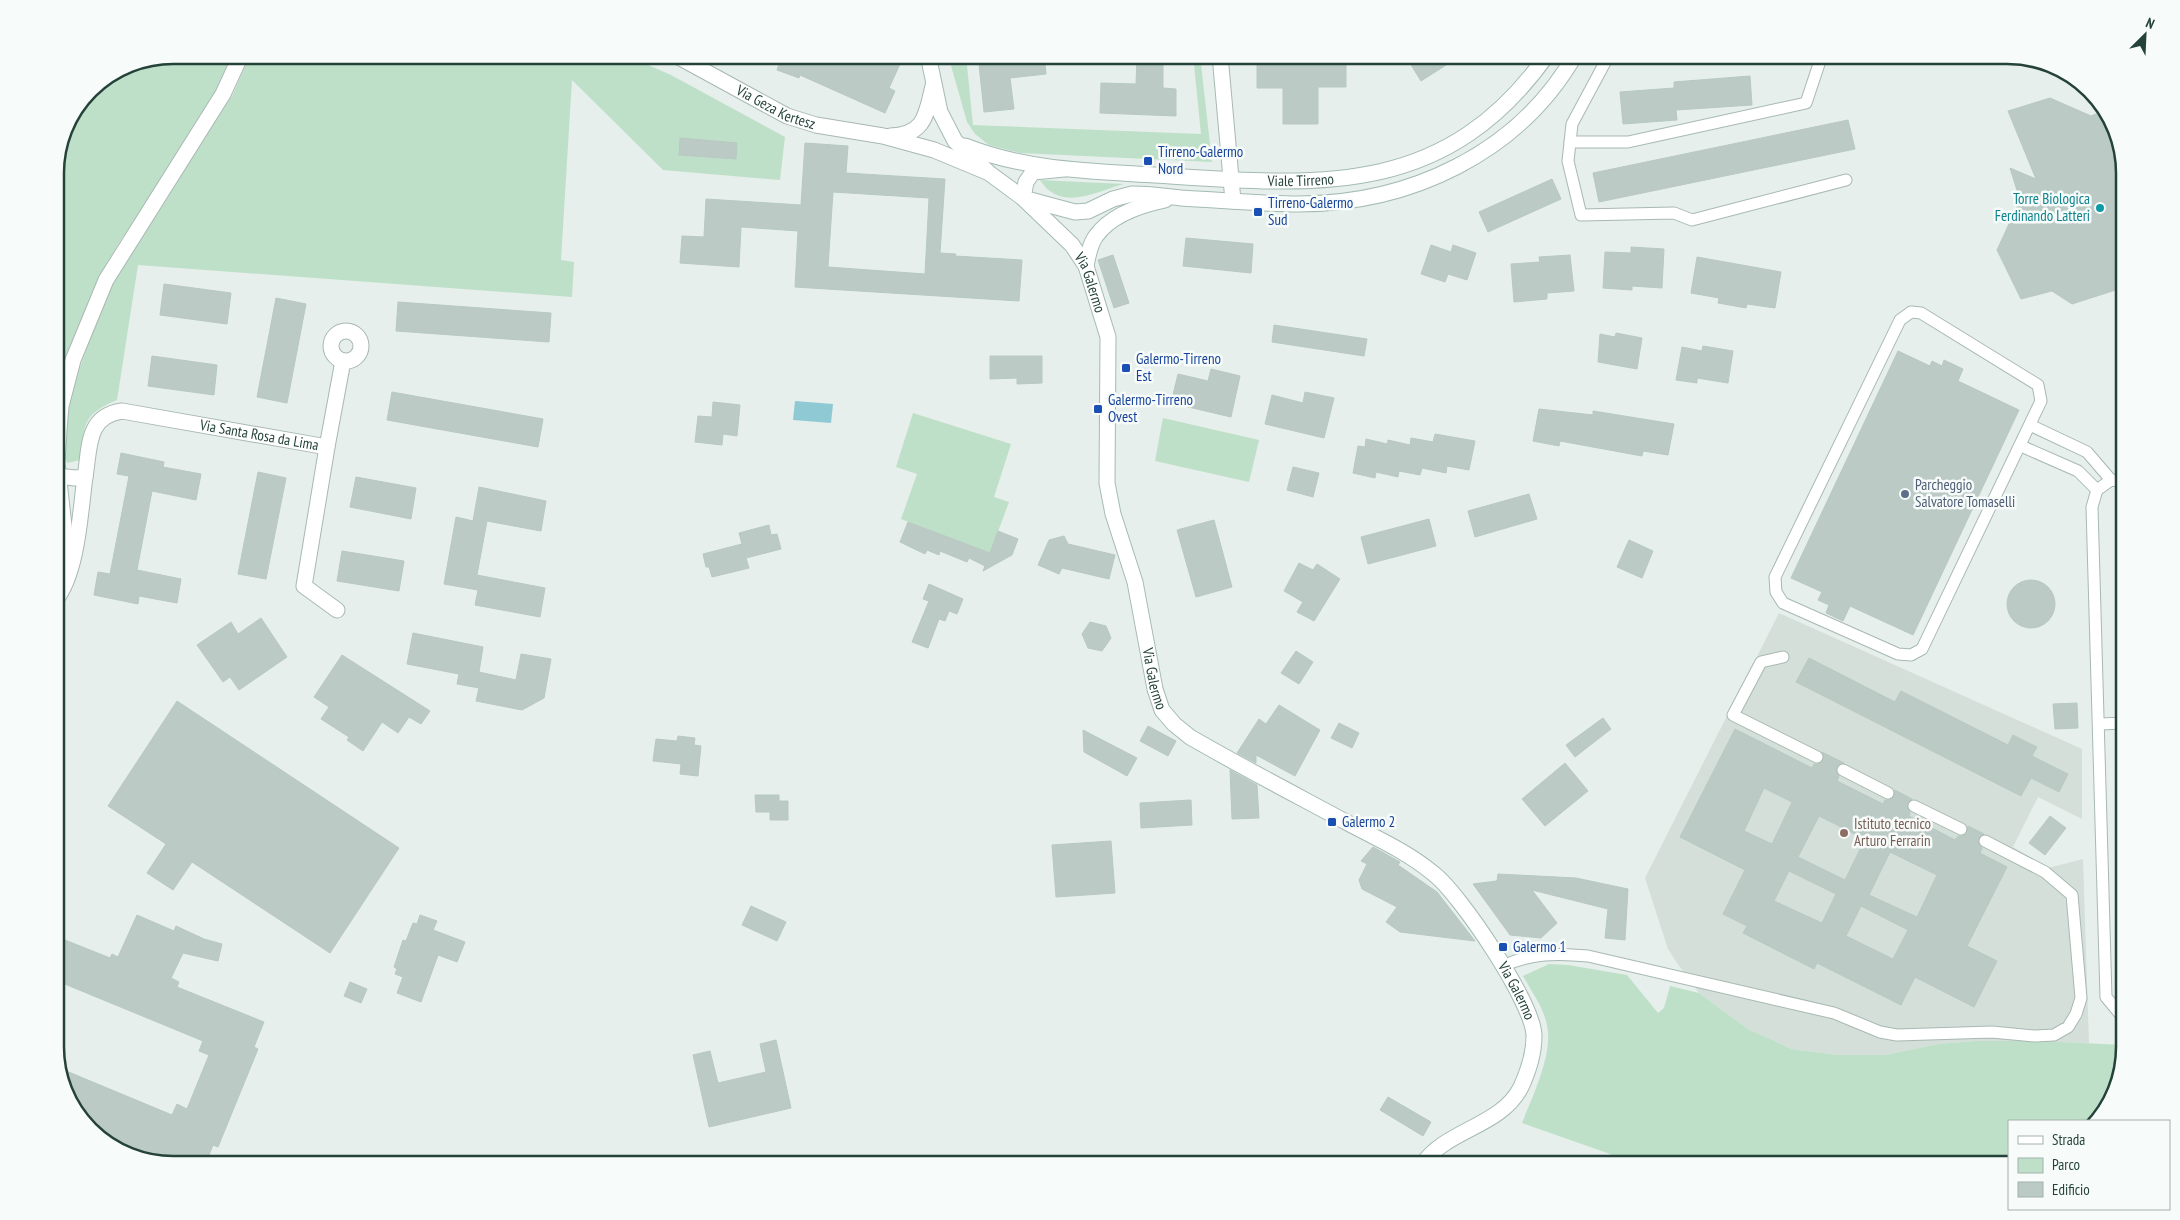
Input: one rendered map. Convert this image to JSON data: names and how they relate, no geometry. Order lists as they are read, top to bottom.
{
  "streets": {
    "street": [
      "Via Geza Kertesz",
      "Viale Tirreno",
      "Via Galermo",
      "Via Santa Rosa da Lima"
    ]
  },
  "crossings": [
    ["Viale Tirreno", "Via Galermo"]
  ],
  "places": {
    "transit": [
      "Tirreno-Galermo Nord",
      "Tirreno-Galermo Sud",
      "Galermo-Tirreno Est",
      "Galermo-Tirreno Ovest",
      "Galermo 2",
      "Galermo 1"
    ],
    "other": ["Torre Biologica Ferdinando Latteri", "Parcheggio Salvatore Tomaselli", "Istituto tecnico Arturo Ferrarin"]
  },
  "legend": ["Strada", "Parco", "Edificio"],
  "north": "top right"
}
